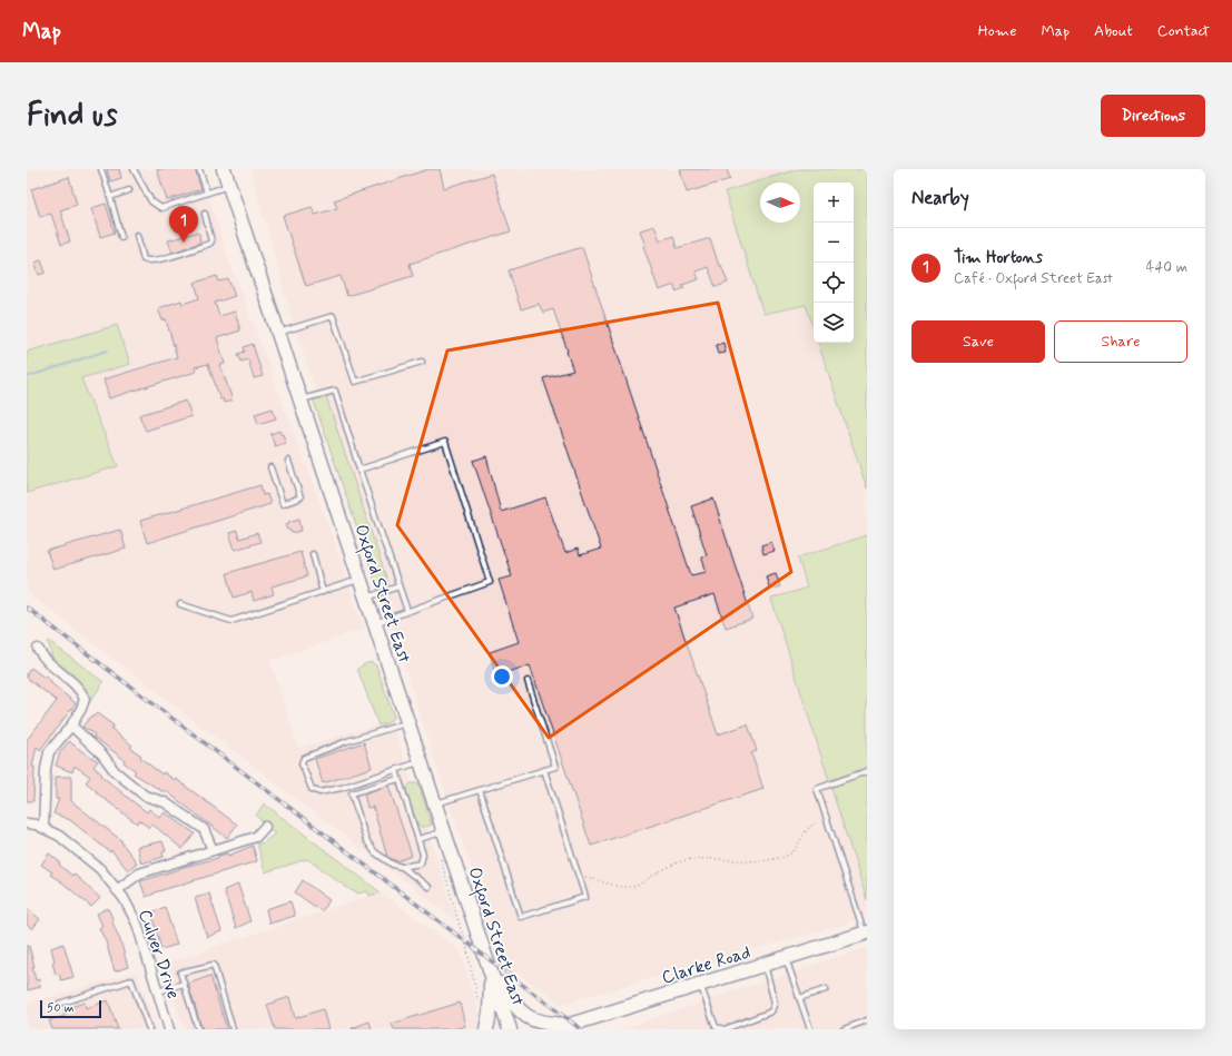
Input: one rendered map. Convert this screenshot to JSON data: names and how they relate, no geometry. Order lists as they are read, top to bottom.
{
  "streets": {
    "main road": ["Oxford Street East", "Clarke Road"],
    "street": ["Culver Drive"]
  },
  "crossings": [
    ["Oxford Street East", "Clarke Road"]
  ],
  "scale_bar": "50 m",
  "north": "right",
  "page": {
    "header": "Map",
    "nav": [
      "Home",
      "Map",
      "About",
      "Contact"
    ],
    "buttons": [
      "Directions",
      ["Save", "Share"]
    ],
    "title": "Find us",
    "heading": "Nearby",
    "map_buttons": ["+", "−"],
    "pins": "1",
    "list": [
      {
        "mark": "1",
        "name": "Tim Hortons",
        "note": "Café · Oxford Street East",
        "value": "440 m"
      }
    ],
    "scale": "50 m"
  }
}
